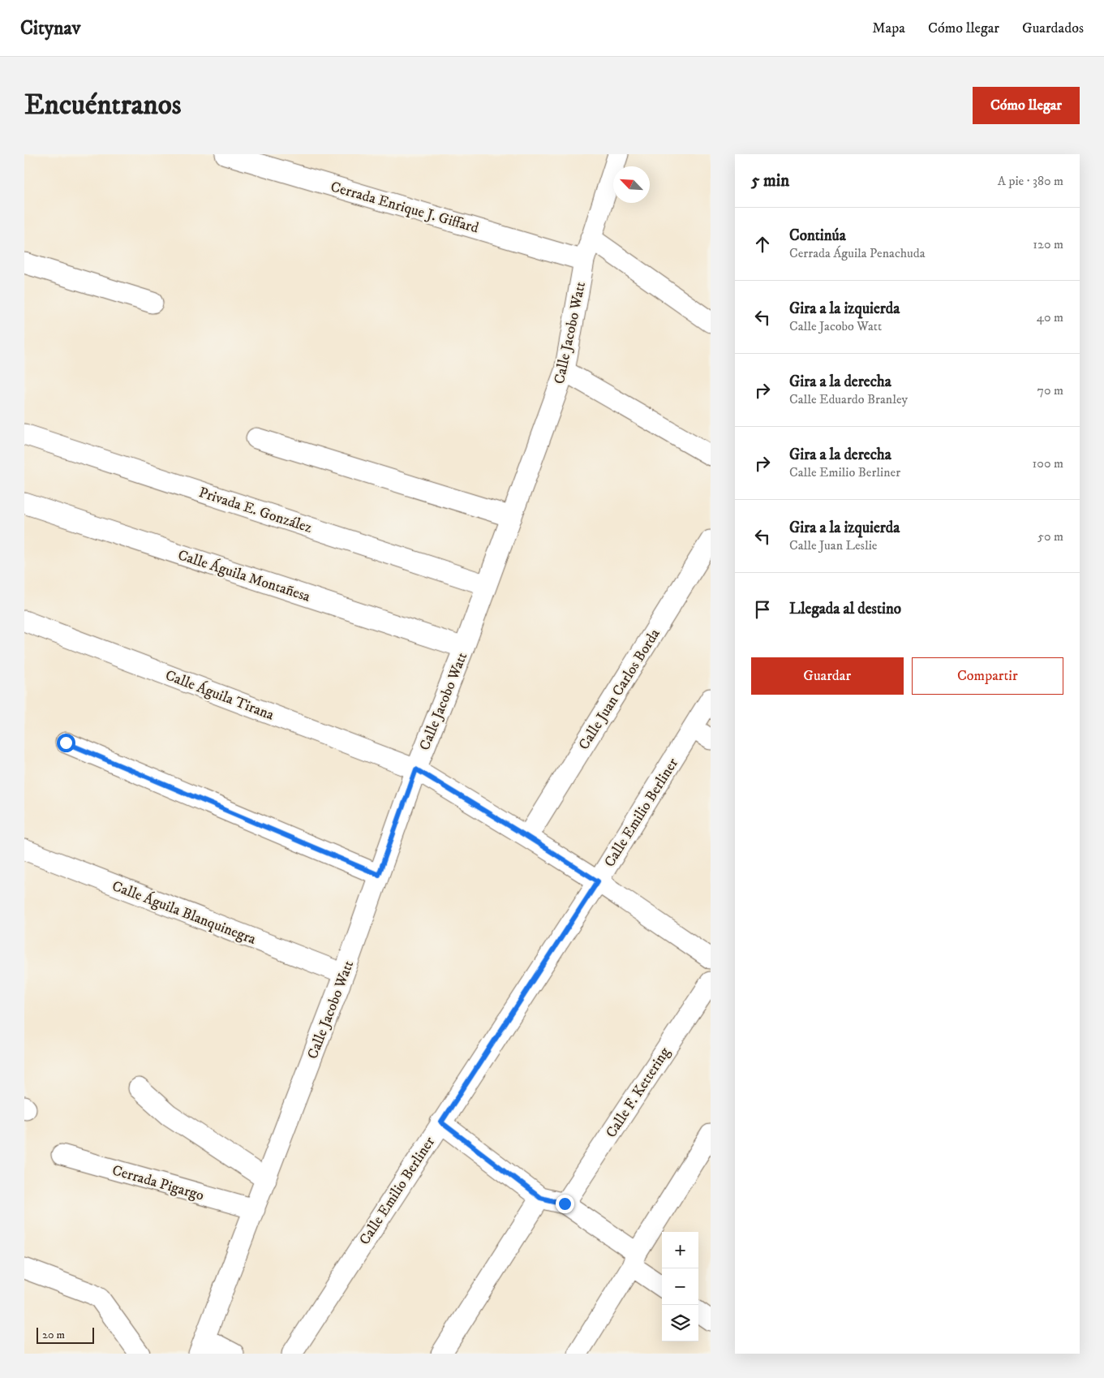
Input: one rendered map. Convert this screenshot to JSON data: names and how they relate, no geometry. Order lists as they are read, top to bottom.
{
  "streets": {
    "street": [
      "Cerrada Enrique J. Giffard",
      "Calle Jacobo Watt",
      "Privada E. González",
      "Calle Águila Montañesa",
      "Calle Juan Carlos Borda",
      "Calle Águila Tirana",
      "Calle Emilio Berliner",
      "Calle Águila Blanquinegra",
      "Calle F. Kettering",
      "Cerrada Pigargo"
    ]
  },
  "crossings": [
    ["Cerrada Enrique J. Giffard", "Calle Jacobo Watt"],
    ["Calle Jacobo Watt", "Privada E. González"],
    ["Calle Jacobo Watt", "Calle Águila Montañesa"],
    ["Calle Jacobo Watt", "Calle Águila Tirana"],
    ["Calle Jacobo Watt", "Calle Águila Blanquinegra"],
    ["Calle Jacobo Watt", "Cerrada Pigargo"],
    ["Calle Juan Carlos Borda", "Calle Águila Tirana"],
    ["Calle Águila Tirana", "Calle Emilio Berliner"]
  ],
  "scale_bar": "20 m",
  "north": "top left",
  "page": {
    "header": "Citynav",
    "nav": ["Mapa", "Cómo llegar", "Guardados"],
    "buttons": [
      "Cómo llegar",
      ["Guardar", "Compartir"]
    ],
    "title": "Encuéntranos",
    "heading": ["5 min", "A pie · 380 m"],
    "list": [
      ["Continúa", "Cerrada Águila Penachuda", "120 m"],
      ["Gira a la izquierda", "Calle Jacobo Watt", "40 m"],
      ["Gira a la derecha", "Calle Eduardo Branley", "70 m"],
      ["Gira a la derecha", "Calle Emilio Berliner", "100 m"],
      ["Gira a la izquierda", "Calle Juan Leslie", "50 m"],
      "Llegada al destino"
    ],
    "map_buttons": ["+", "−"],
    "scale": "20 m"
  }
}
